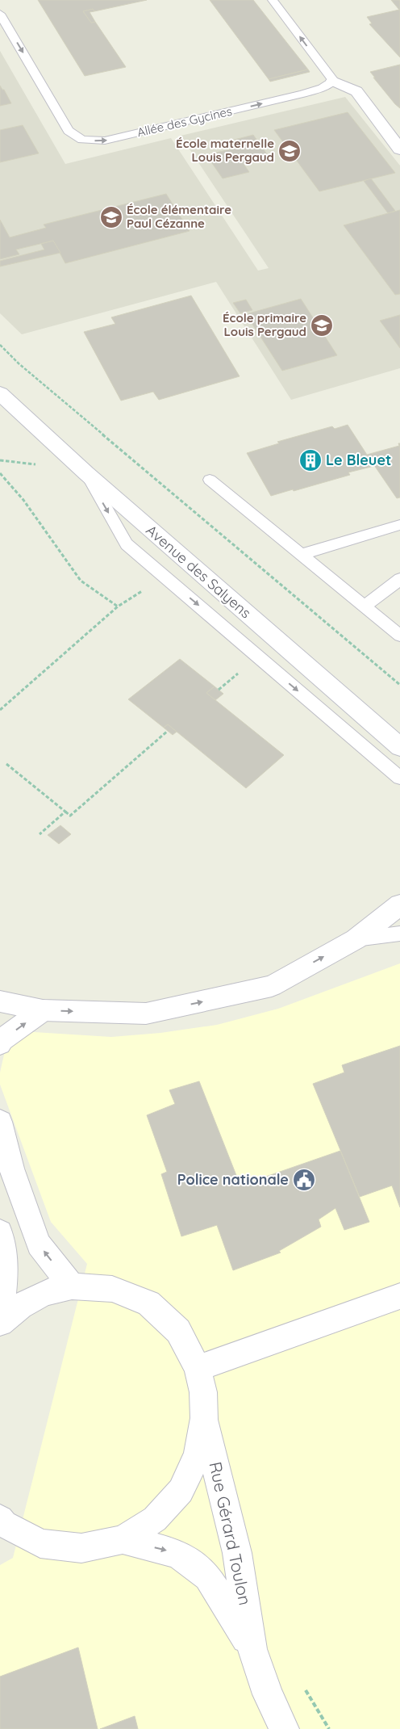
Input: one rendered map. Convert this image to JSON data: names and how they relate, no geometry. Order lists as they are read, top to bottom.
{
  "streets": {
    "street": ["Avenue des Salyens", "Rue Gérard Toulon"],
    "lane": ["Allée des Gycines"]
  },
  "one_way": ["Allée des Gycines"],
  "places": {
    "school or university": ["École maternelle Louis Pergaud", "École élémentaire Paul Cézanne", "École primaire Louis Pergaud"],
    "building": ["Le Bleuet"],
    "public building": ["Police nationale"]
  }
}
